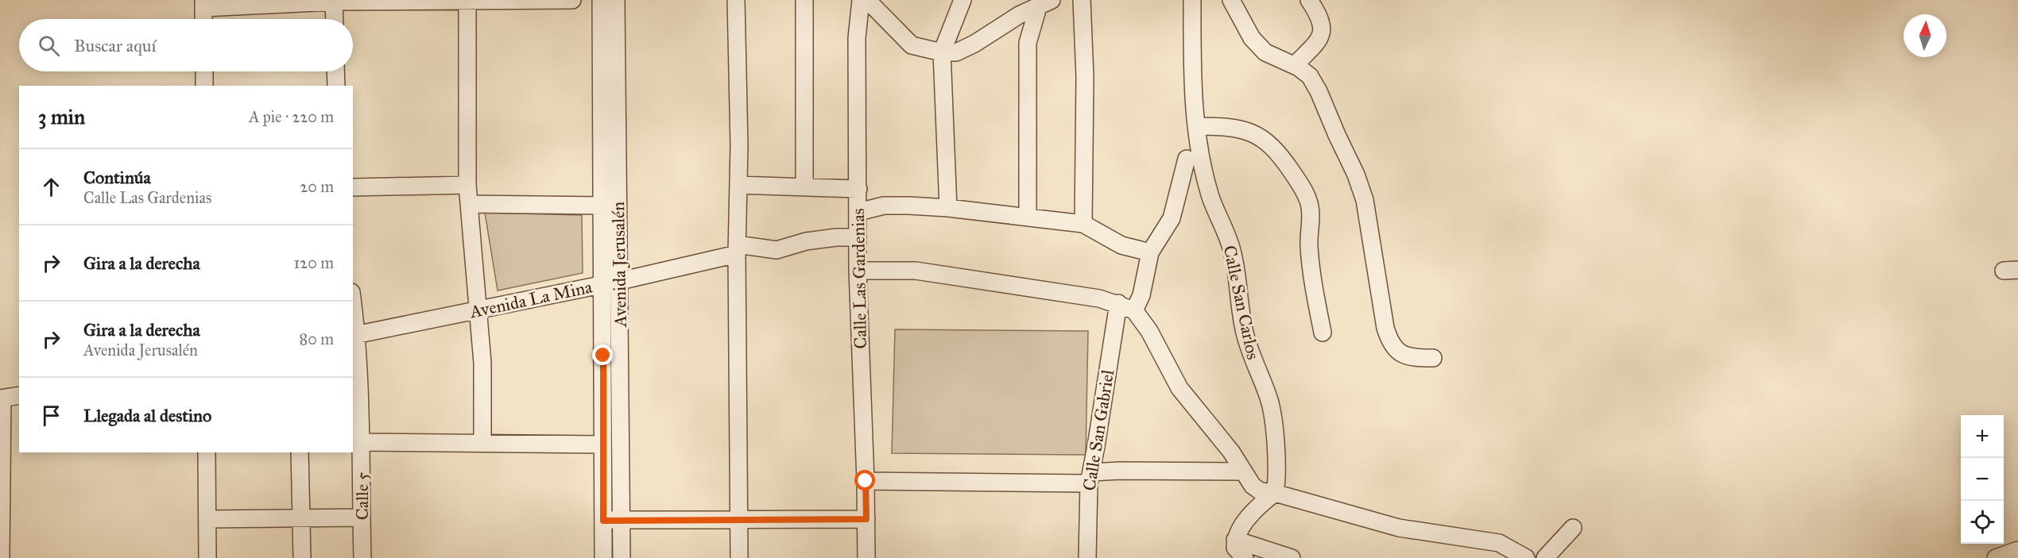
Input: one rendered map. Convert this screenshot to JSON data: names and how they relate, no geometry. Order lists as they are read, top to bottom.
{
  "streets": {
    "street": [
      "Avenida Jerusalén",
      "Calle Las Gardenias",
      "Avenida La Mina",
      "Calle San Carlos",
      "Calle San Gabriel",
      "Calle 5"
    ]
  },
  "crossings": [
    ["Avenida Jerusalén", "Avenida La Mina"],
    ["Avenida La Mina", "Calle 5"]
  ],
  "north": "top",
  "page": {
    "search": "Buscar aquí",
    "heading": ["3 min", "A pie · 220 m"],
    "list": [
      ["Continúa", "Calle Las Gardenias", "20 m"],
      ["Gira a la derecha", "120 m"],
      ["Gira a la derecha", "Avenida Jerusalén", "80 m"],
      "Llegada al destino"
    ],
    "map_buttons": ["+", "−"]
  }
}
